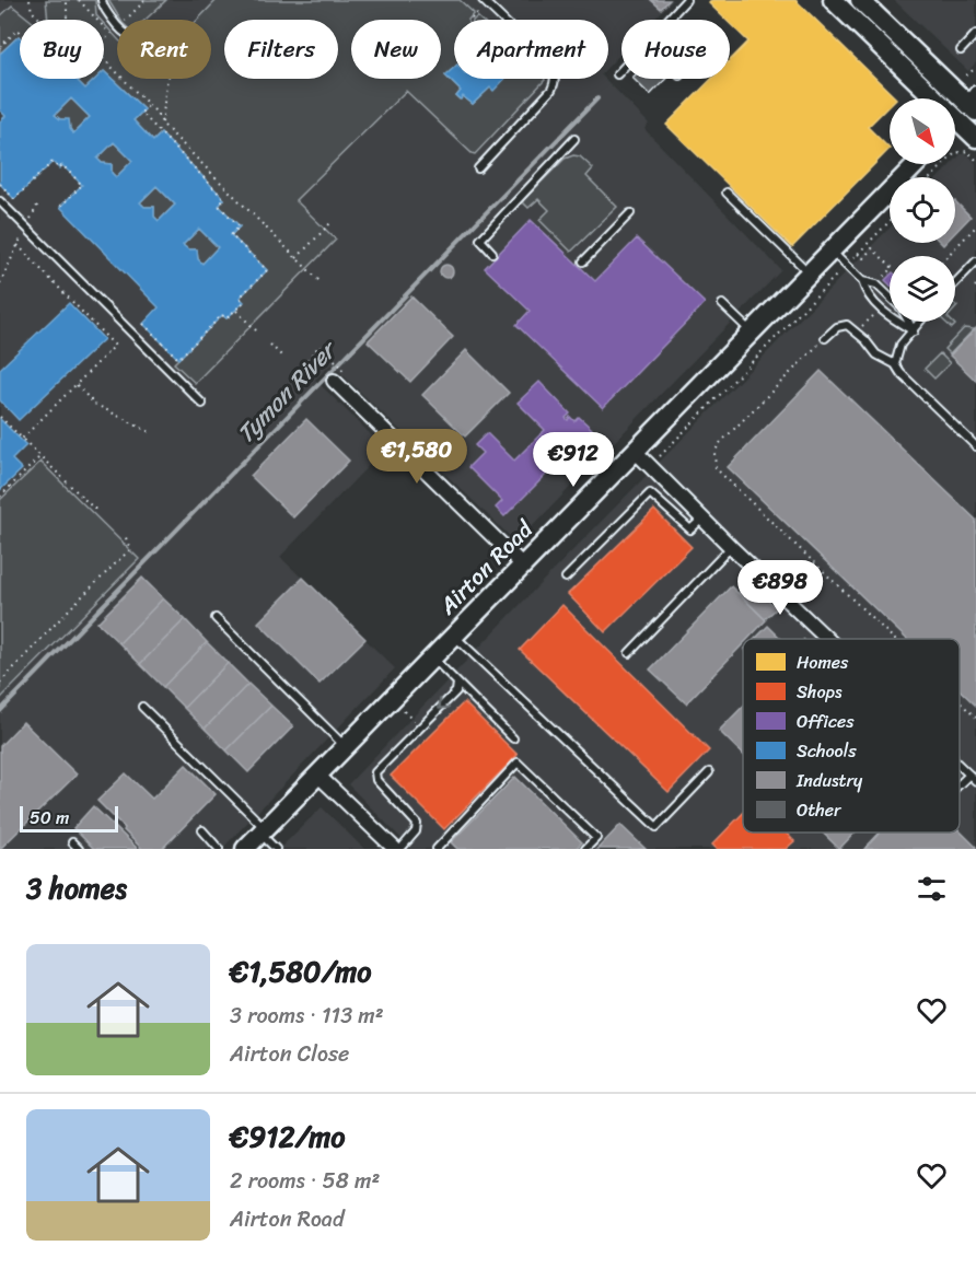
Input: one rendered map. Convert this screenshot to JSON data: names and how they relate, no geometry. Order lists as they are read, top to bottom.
{
  "streets": {
    "street": ["Airton Road"]
  },
  "water": ["Tymon River"],
  "legend": [
    "Homes",
    "Shops",
    "Offices",
    "Schools",
    "Industry",
    "Other"
  ],
  "scale_bar": "50 m",
  "north": "bottom right",
  "page": {
    "chip": [
      "Buy",
      "Rent",
      "Filters",
      "New",
      "Apartment",
      "House"
    ],
    "price": ["€1,580", "€912", "€898"],
    "scale": "50 m",
    "heading": "3 homes",
    "list": [
      {
        "name": "€1,580/mo",
        "note": "3 rooms · 113 m² · Airton Close"
      },
      {
        "name": "€912/mo",
        "note": "2 rooms · 58 m² · Airton Road"
      }
    ]
  }
}
